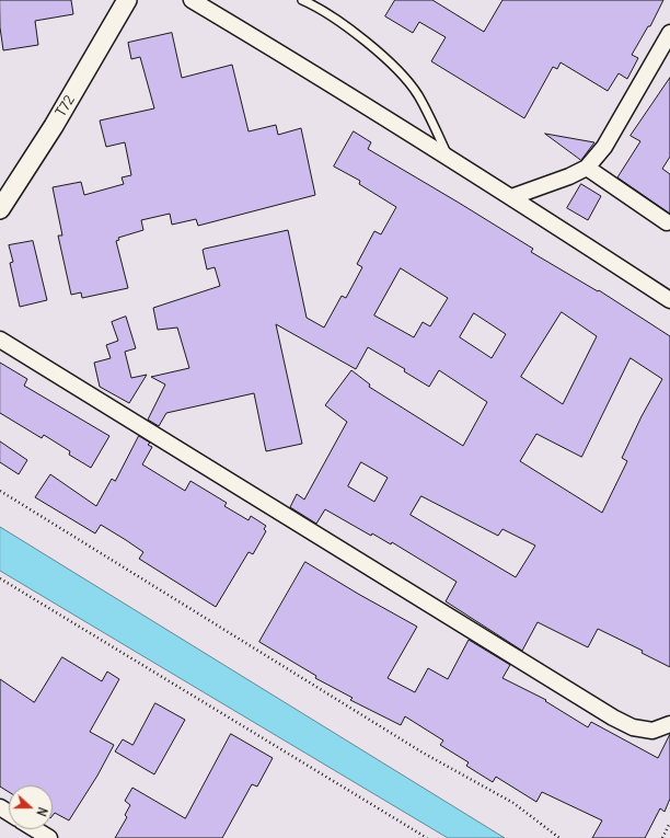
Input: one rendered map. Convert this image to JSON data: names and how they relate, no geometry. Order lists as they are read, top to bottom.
{
  "streets": {
    "street": ["T72"]
  },
  "north": "right"
}
